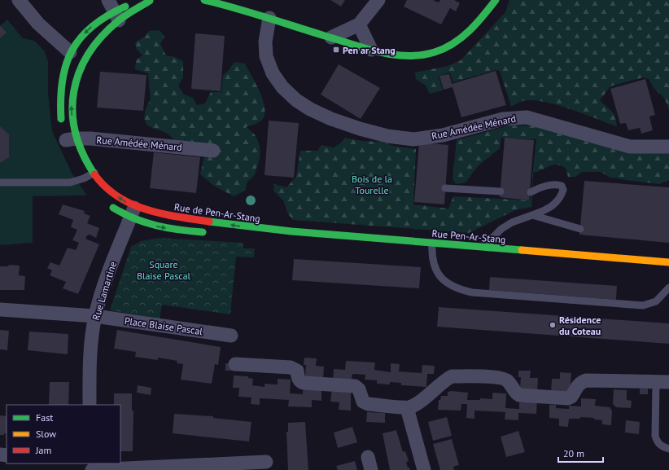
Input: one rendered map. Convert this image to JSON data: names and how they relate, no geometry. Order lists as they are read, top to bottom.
{
  "streets": {
    "street": [
      "Rue Amédée Ménard",
      "Rue de Pen-Ar-Stang",
      "Rue Pen-Ar-Stang",
      "Rue Lamartine",
      "Place Blaise Pascal"
    ]
  },
  "crossings": [
    ["Rue Amédée Ménard", "Rue de Pen-Ar-Stang"],
    ["Rue de Pen-Ar-Stang", "Rue Pen-Ar-Stang"],
    ["Rue de Pen-Ar-Stang", "Rue Lamartine"],
    ["Rue Lamartine", "Place Blaise Pascal"]
  ],
  "parks": ["Bois de la Tourelle", "Square Blaise Pascal"],
  "places": {
    "transit": ["Pen ar Stang"],
    "other": ["Résidence du Coteau"]
  },
  "legend": ["Fast", "Slow", "Jam"],
  "scale_bar": "20 m"
}
